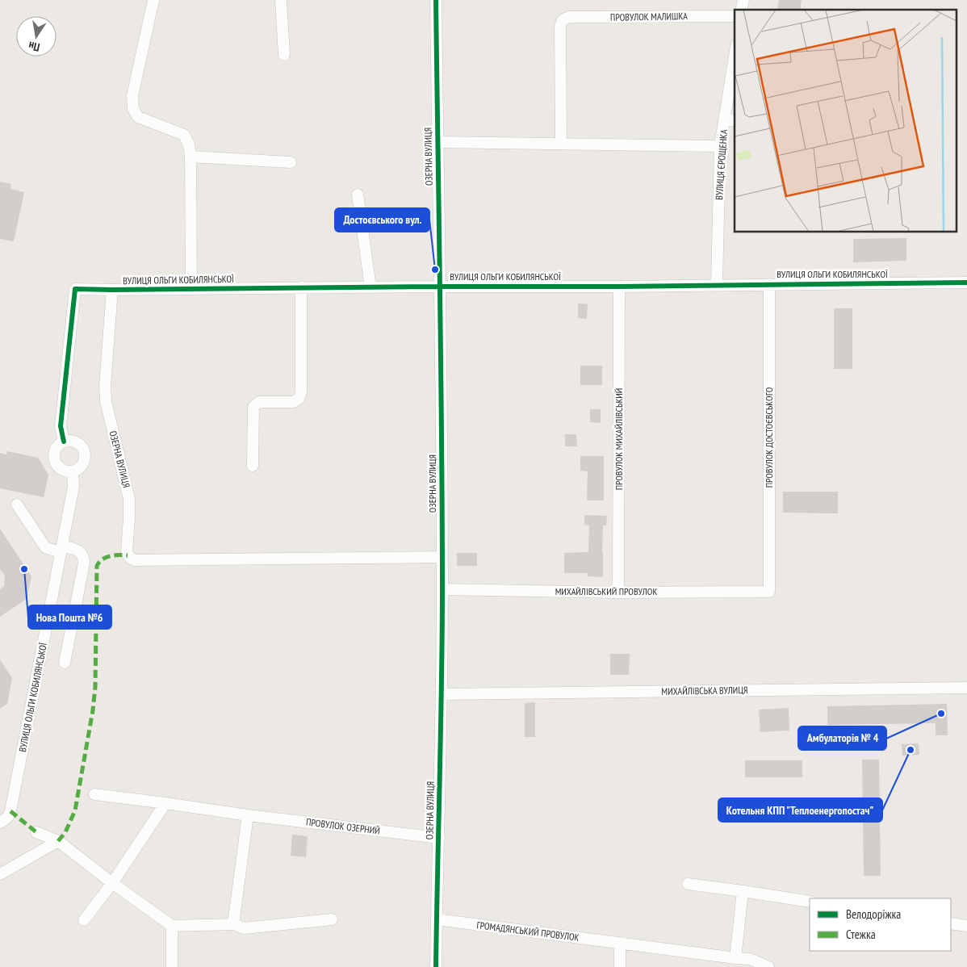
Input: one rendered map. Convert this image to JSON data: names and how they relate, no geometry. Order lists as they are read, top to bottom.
{
  "streets": {
    "street": [
      "ПРОВУЛОК МАЛИШКА",
      "ОЗЕРНА ВУЛИЦЯ",
      "ВУЛИЦЯ ЄРОЩЕНКА",
      "ВУЛИЦЯ ОЛЬГИ КОБИЛЯНСЬКОЇ",
      "ПРОВУЛОК ДОСТОЄВСЬКОГО",
      "ПРОВУЛОК МИХАЙЛІВСЬКИЙ",
      "МИХАЙЛІВСЬКИЙ ПРОВУЛОК",
      "МИХАЙЛІВСЬКА ВУЛИЦЯ",
      "ПРОВУЛОК ОЗЕРНИЙ",
      "ГРОМАДЯНСЬКИЙ ПРОВУЛОК"
    ]
  },
  "crossings": [
    ["ОЗЕРНА ВУЛИЦЯ", "ВУЛИЦЯ ОЛЬГИ КОБИЛЯНСЬКОЇ"],
    ["ОЗЕРНА ВУЛИЦЯ", "МИХАЙЛІВСЬКИЙ ПРОВУЛОК"],
    ["ОЗЕРНА ВУЛИЦЯ", "МИХАЙЛІВСЬКА ВУЛИЦЯ"],
    ["ОЗЕРНА ВУЛИЦЯ", "ПРОВУЛОК ОЗЕРНИЙ"],
    ["ОЗЕРНА ВУЛИЦЯ", "ГРОМАДЯНСЬКИЙ ПРОВУЛОК"],
    ["ВУЛИЦЯ ЄРОЩЕНКА", "ВУЛИЦЯ ОЛЬГИ КОБИЛЯНСЬКОЇ"],
    ["ВУЛИЦЯ ОЛЬГИ КОБИЛЯНСЬКОЇ", "ПРОВУЛОК ДОСТОЄВСЬКОГО"],
    ["ВУЛИЦЯ ОЛЬГИ КОБИЛЯНСЬКОЇ", "ПРОВУЛОК МИХАЙЛІВСЬКИЙ"],
    ["ПРОВУЛОК ДОСТОЄВСЬКОГО", "МИХАЙЛІВСЬКИЙ ПРОВУЛОК"],
    ["ПРОВУЛОК МИХАЙЛІВСЬКИЙ", "МИХАЙЛІВСЬКИЙ ПРОВУЛОК"]
  ],
  "places": [
    "Достоєвського вул.",
    "Нова Пошта №6",
    "Амбулаторія № 4",
    "Котельня КПП \"Теплоенергопостач\""
  ],
  "legend": ["Велодоріжка", "Стежка"],
  "north": "bottom"
}
